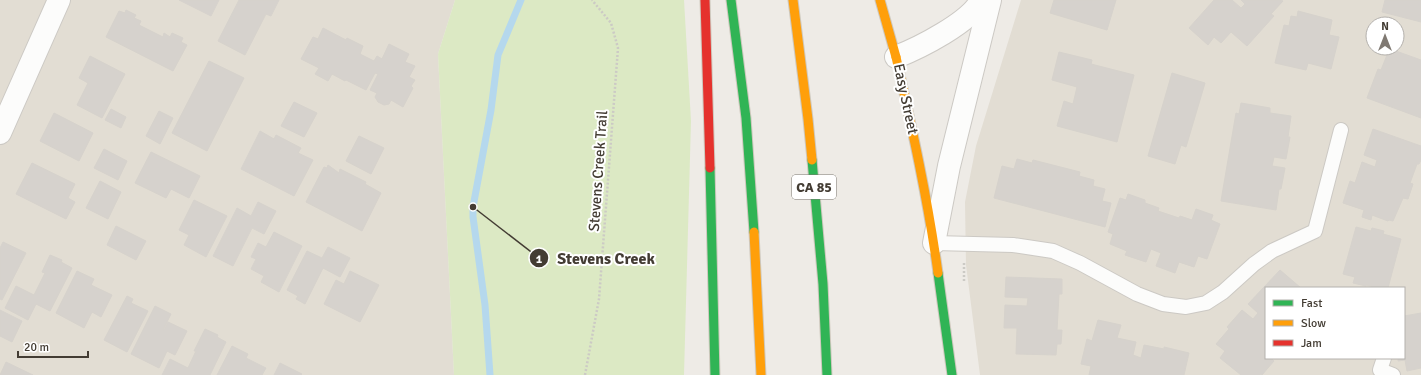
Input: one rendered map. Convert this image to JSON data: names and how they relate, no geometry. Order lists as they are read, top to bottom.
{
  "streets": {
    "main road": ["Easy Street", "CA 85"],
    "path": ["Stevens Creek Trail"]
  },
  "places": ["Stevens Creek"],
  "legend": ["Fast", "Slow", "Jam"],
  "scale_bar": "20 m",
  "north": "top"
}
